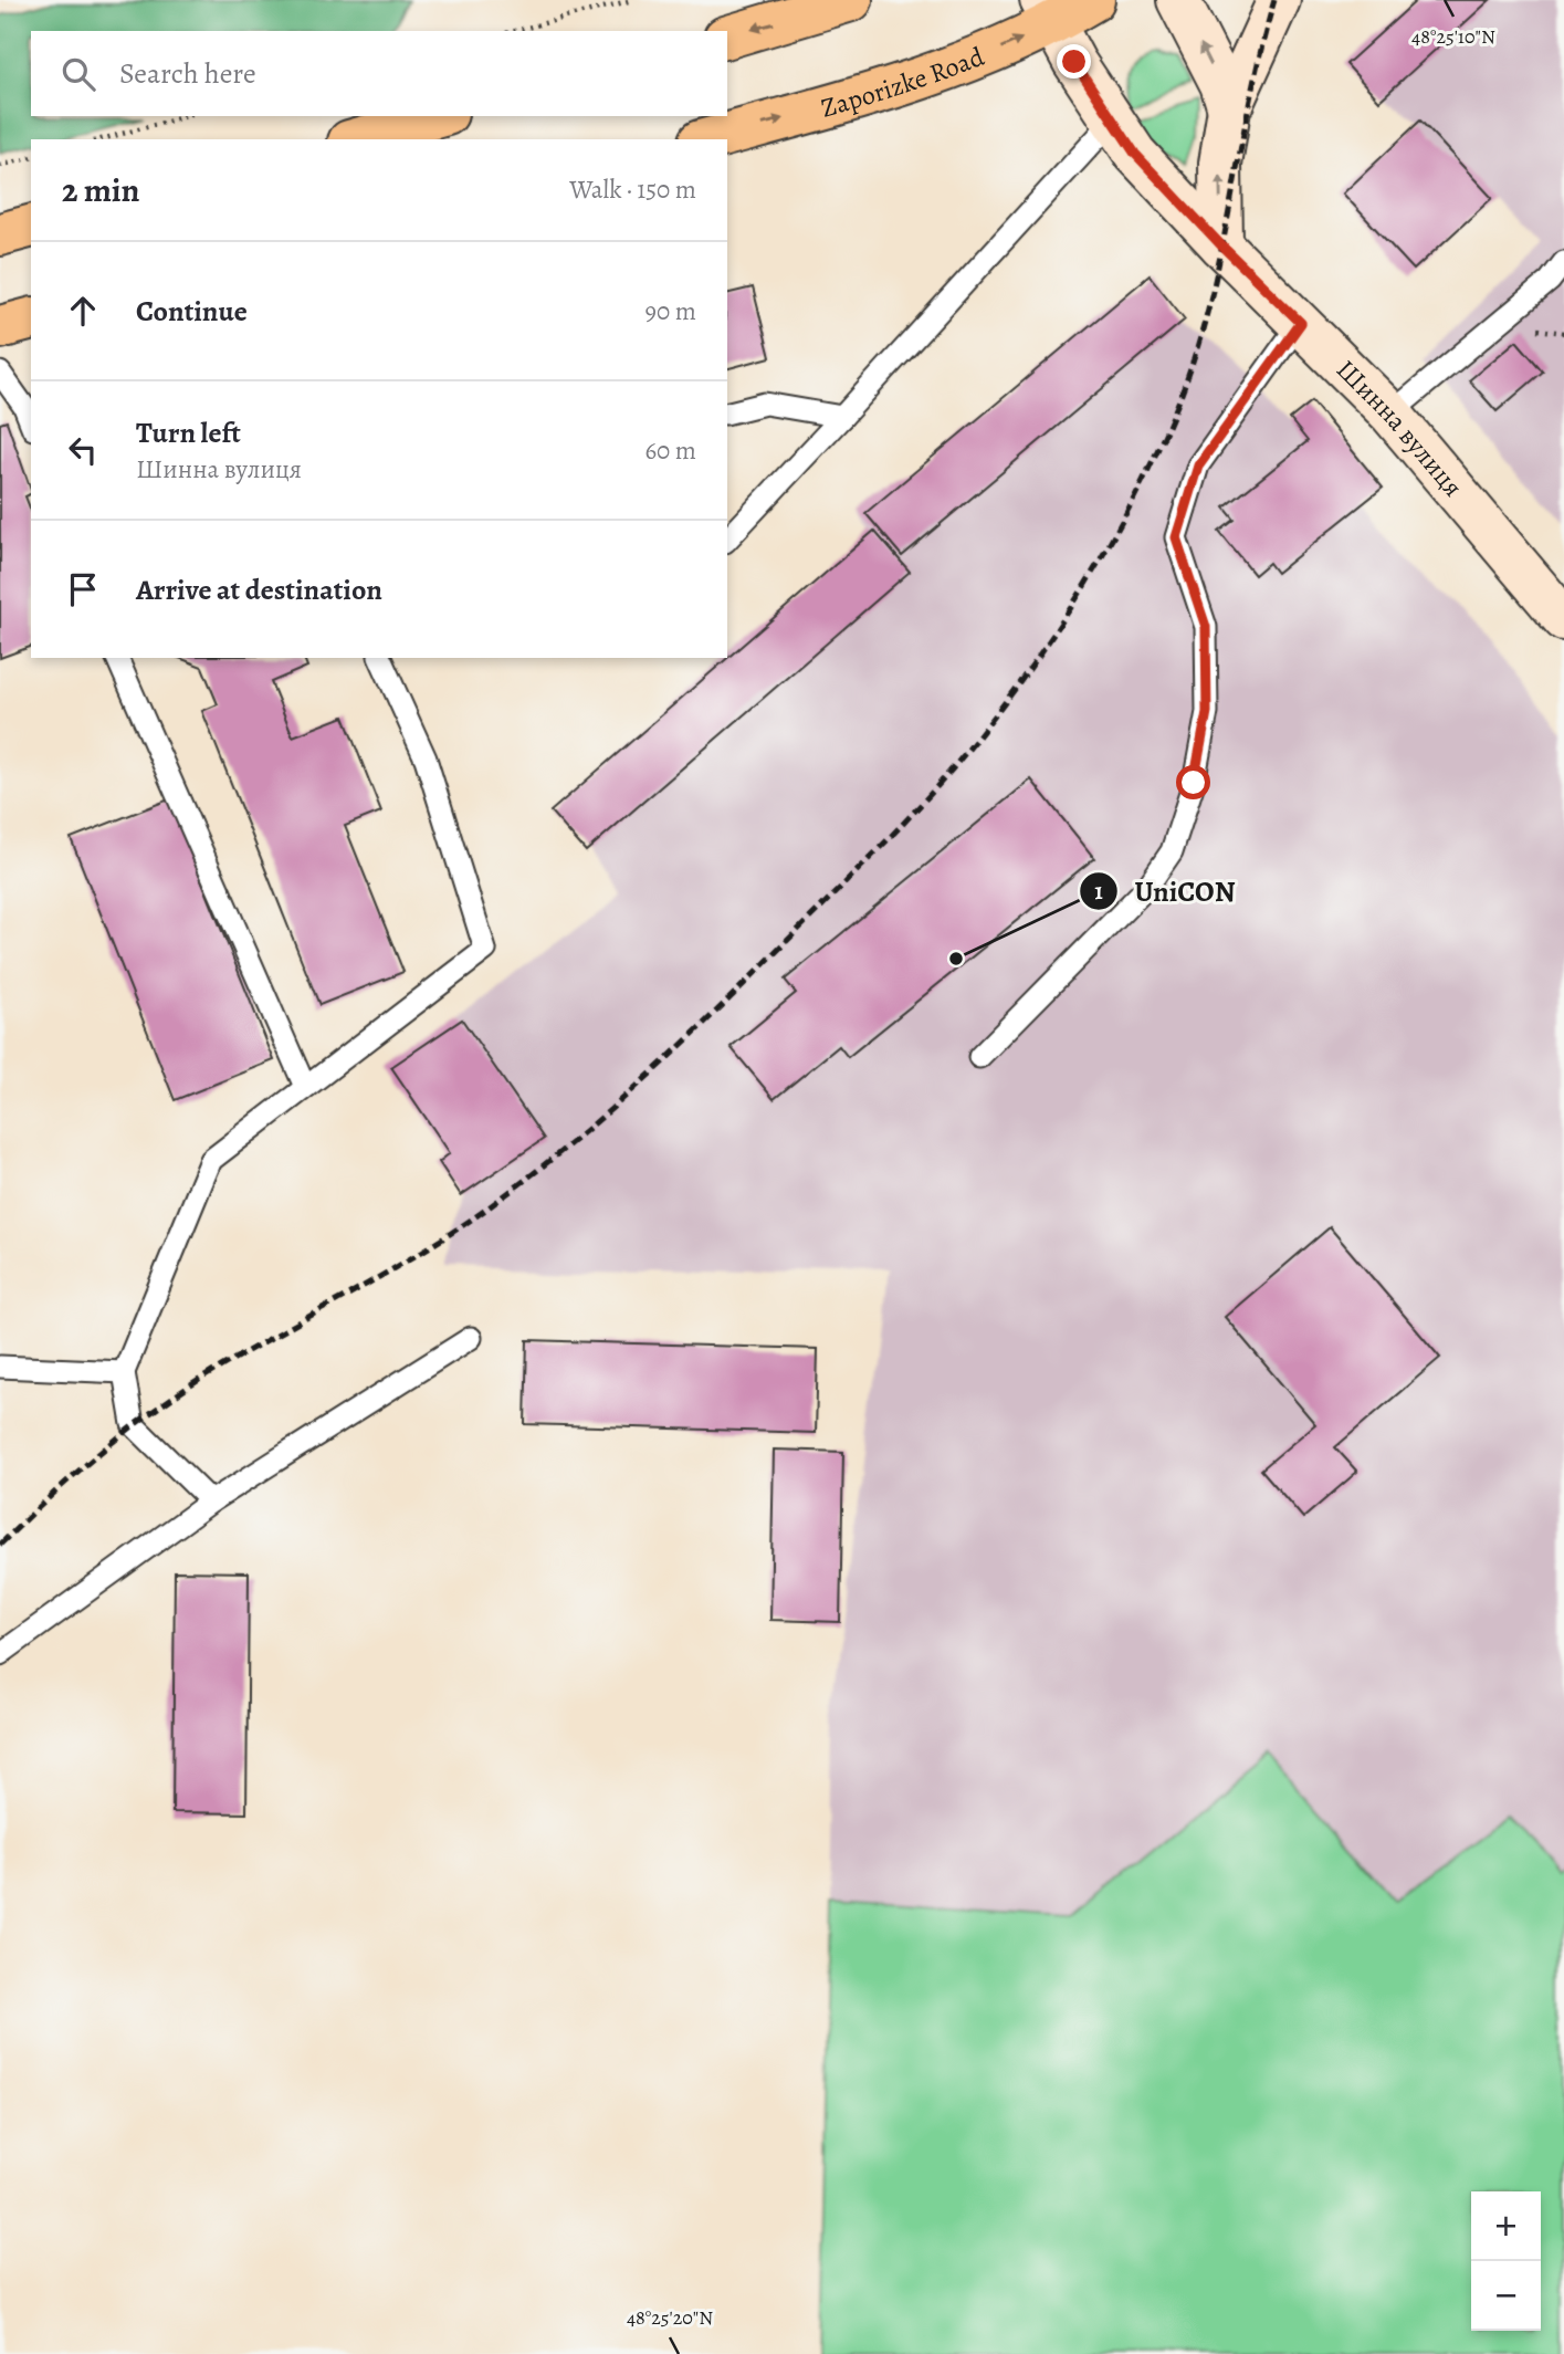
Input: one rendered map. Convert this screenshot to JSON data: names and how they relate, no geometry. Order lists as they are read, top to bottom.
{
  "streets": {
    "main road": ["Zaporizke Road"],
    "street": ["Шинна вулиця"]
  },
  "crossings": [
    ["Zaporizke Road", "Шинна вулиця"]
  ],
  "places": ["UniCON"],
  "page": {
    "search": "Search here",
    "heading": ["2 min", "Walk · 150 m"],
    "list": [
      ["Continue", "90 m"],
      ["Turn left", "Шинна вулиця", "60 m"],
      "Arrive at destination"
    ],
    "map_buttons": ["+", "−"]
  },
  "coordinates": ["48°25'10\"N", "48°25'20\"N"]
}
